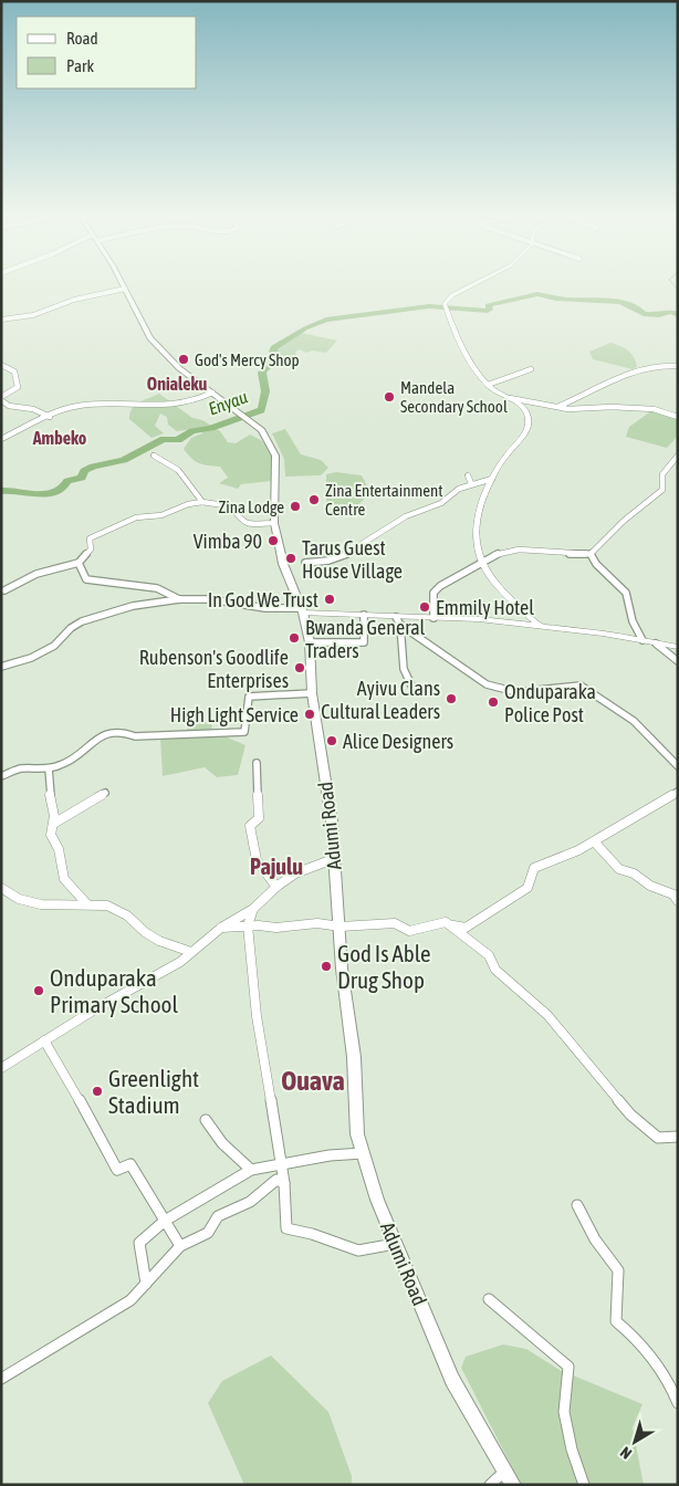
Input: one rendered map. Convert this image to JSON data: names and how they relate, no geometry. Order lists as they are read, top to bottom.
{
  "streets": {
    "main road": ["Adumi Road"]
  },
  "districts": [
    "Onialeku",
    "Ambeko",
    "Pajulu",
    "Ouava"
  ],
  "water": ["Enyau"],
  "places": [
    "God's Mercy Shop",
    "Mandela Secondary School",
    "Zina Entertainment Centre",
    "Zina Lodge",
    "Vimba 90",
    "Tarus Guest House Village",
    "In God We Trust",
    "Emmily Hotel",
    "Bwanda General Traders",
    "Rubenson's Goodlife Enterprises",
    "Ayivu Clans Cultural Leaders",
    "Onduparaka Police Post",
    "High Light Service",
    "Alice Designers",
    "God Is Able Drug Shop",
    "Onduparaka Primary School",
    "Greenlight Stadium"
  ],
  "legend": ["Road", "Park"],
  "north": "bottom left"
}
